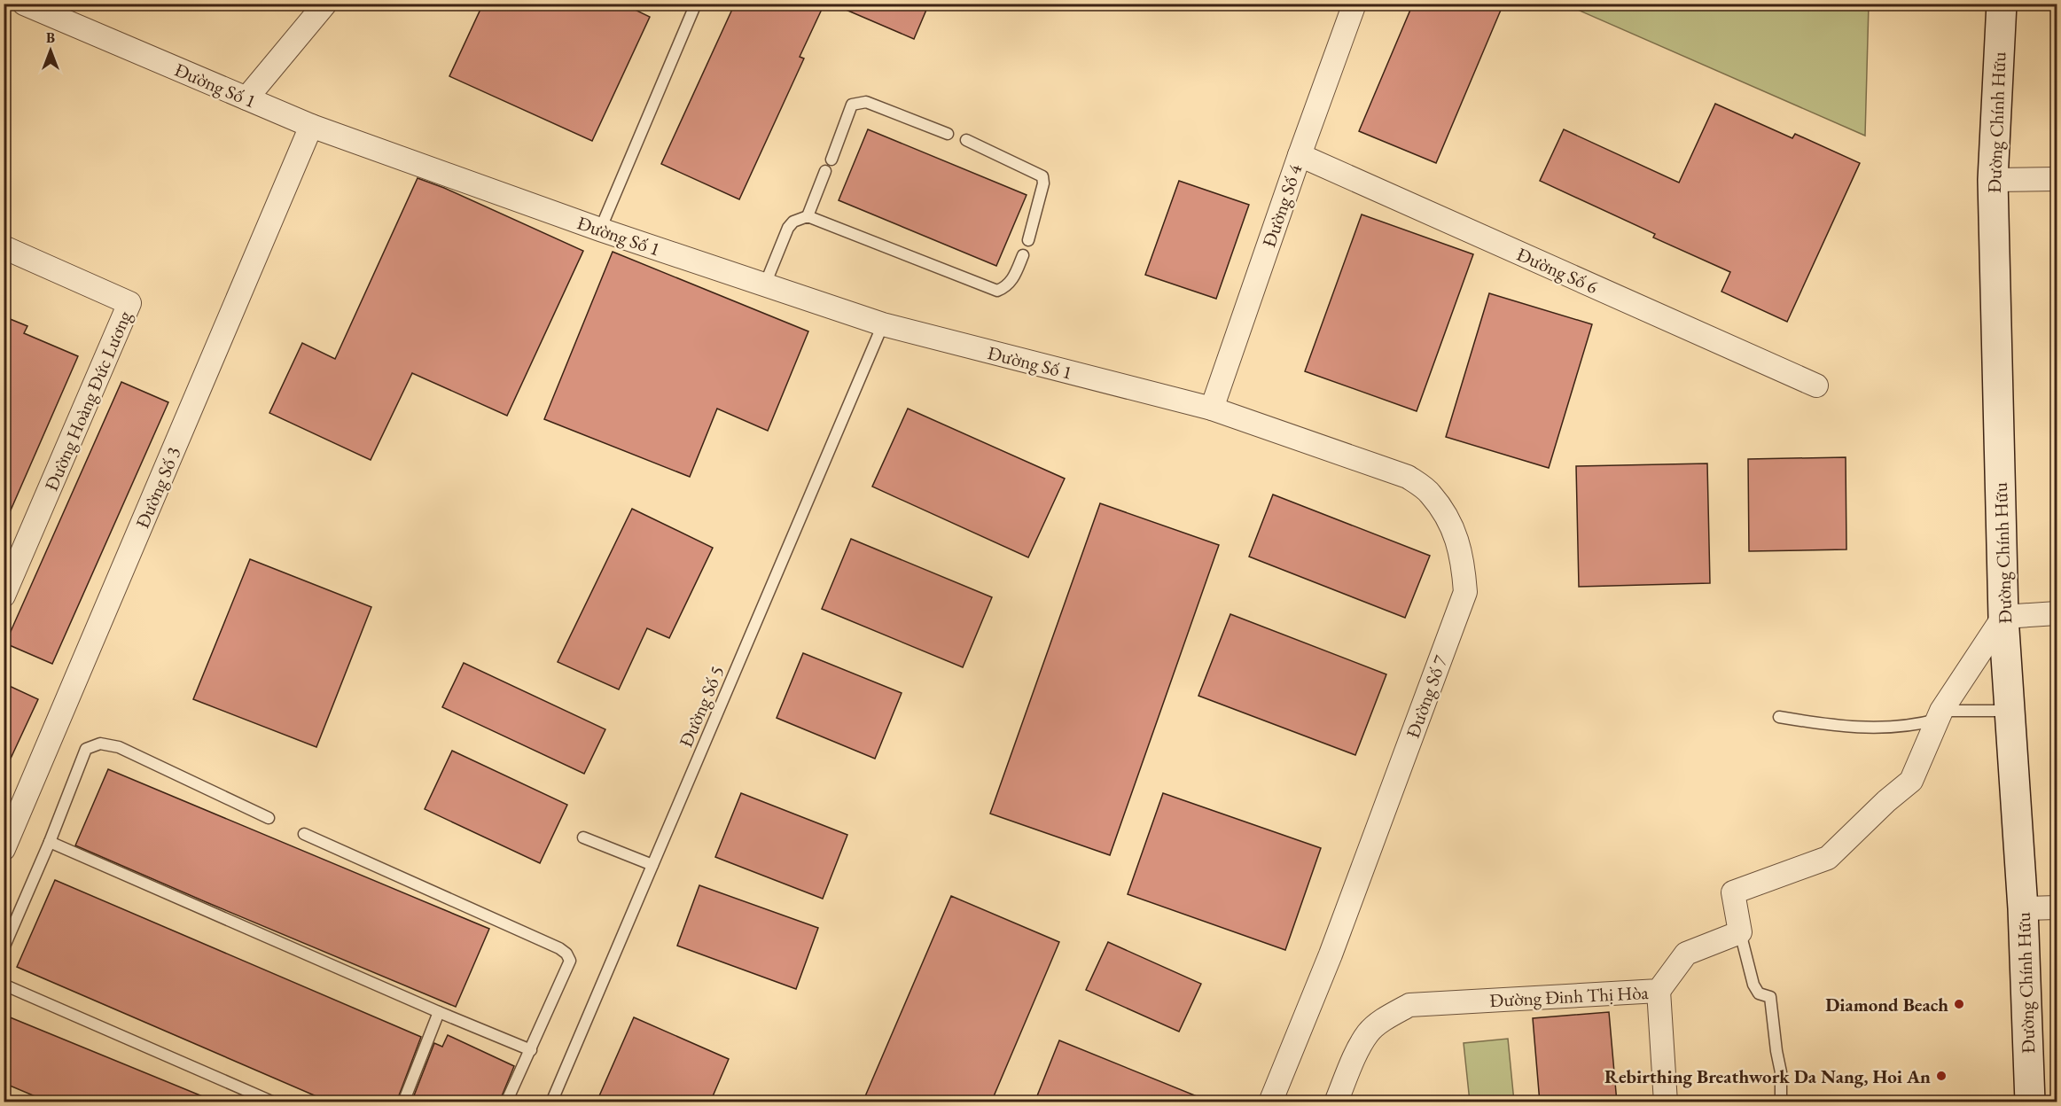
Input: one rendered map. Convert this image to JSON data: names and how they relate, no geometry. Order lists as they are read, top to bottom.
{
  "streets": {
    "street": [
      "Đường Số 1",
      "Đường Chính Hữu",
      "Đường Số 4",
      "Đường Số 6",
      "Đường Hoàng Đức Lương",
      "Đường Số 3",
      "Đường Số 7",
      "Đường Đinh Thị Hòa"
    ],
    "lane": ["Đường Số 5"]
  },
  "crossings": [
    ["Đường Số 1", "Đường Số 4"],
    ["Đường Số 1", "Đường Số 3"],
    ["Đường Số 1", "Đường Số 7"],
    ["Đường Số 1", "Đường Số 5"],
    ["Đường Số 4", "Đường Số 6"],
    ["Đường Số 4", "Đường Số 7"]
  ],
  "places": ["Diamond Beach", "Rebirthing Breathwork Da Nang, Hoi An"],
  "north": "top"
}
